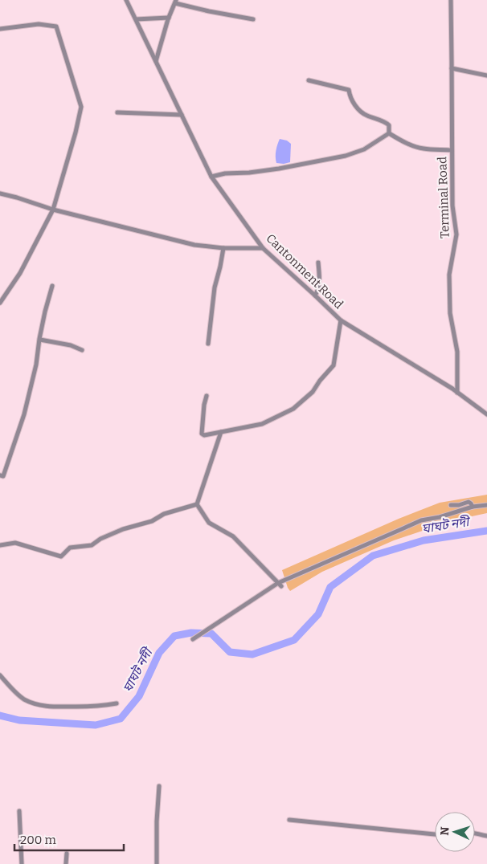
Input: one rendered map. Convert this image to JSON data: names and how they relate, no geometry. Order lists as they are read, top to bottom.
{
  "streets": {
    "street": ["Terminal Road", "Cantonment Road"]
  },
  "crossings": [
    ["Terminal Road", "Cantonment Road"]
  ],
  "water": ["ঘাঘট নদী"],
  "scale_bar": "200 m",
  "north": "left"
}
